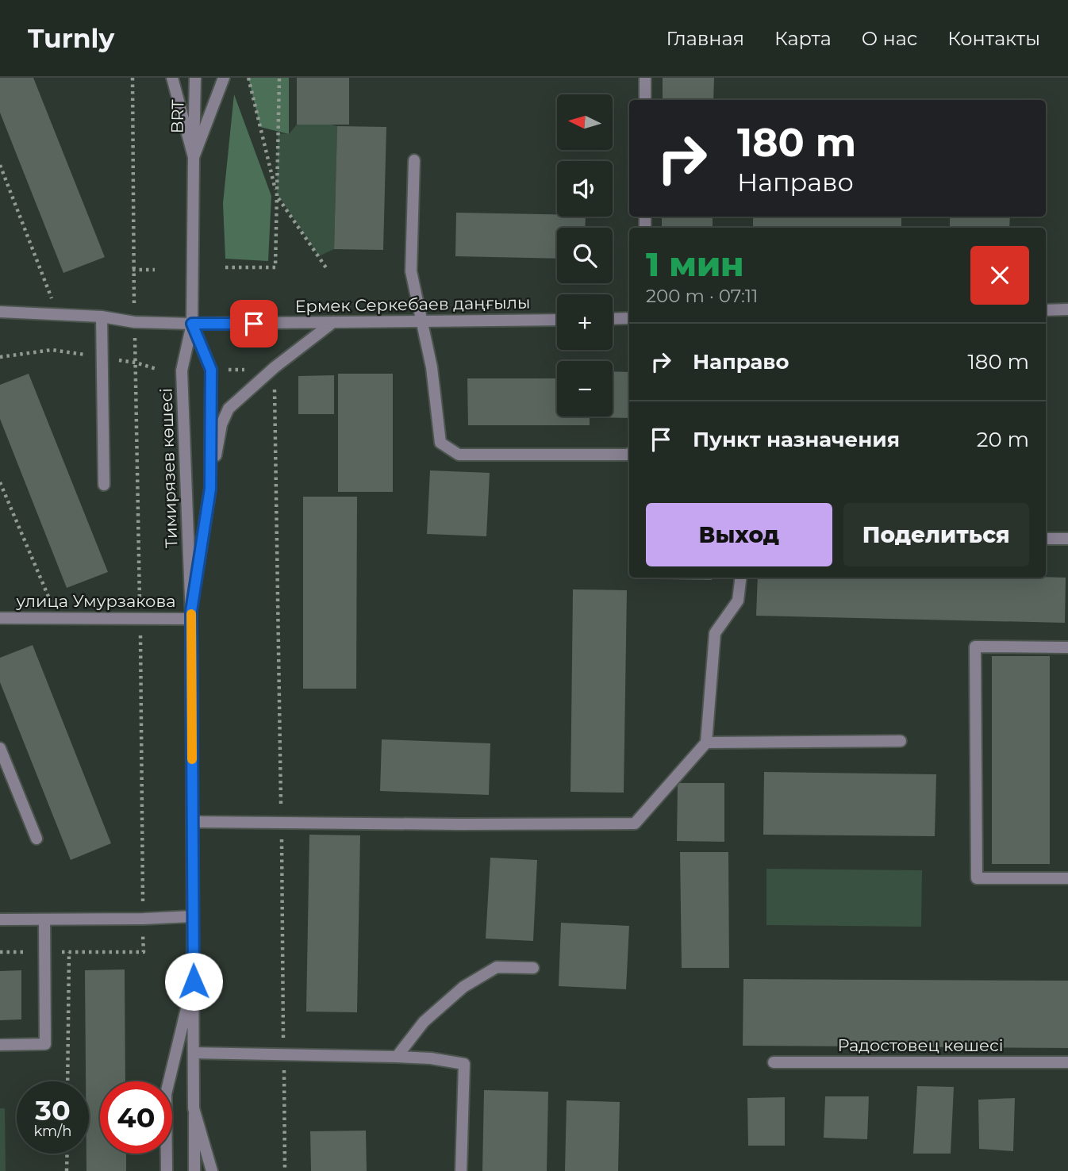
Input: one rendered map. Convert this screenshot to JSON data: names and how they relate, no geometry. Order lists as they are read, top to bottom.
{
  "streets": {
    "street": [
      "BRT",
      "Ермек Серкебаев даңғылы",
      "Тимирязев көшесі",
      "улица Умурзакова",
      "Радостовец көшесі"
    ]
  },
  "crossings": [
    ["BRT", "Тимирязев көшесі"],
    ["Ермек Серкебаев даңғылы", "Тимирязев көшесі"],
    ["Тимирязев көшесі", "улица Умурзакова"]
  ],
  "north": "left",
  "page": {
    "header": "Turnly",
    "nav": [
      "Главная",
      "Карта",
      "О нас",
      "Контакты"
    ],
    "map_buttons": ["+", "−"],
    "turn": ["180 m", "Направо"],
    "heading": ["1 мин", "200 m · 07:11"],
    "list": [
      {
        "name": "Направо",
        "value": "180 m"
      },
      {
        "name": "Пункт назначения",
        "value": "20 m"
      }
    ],
    "buttons": ["Выход", "Поделиться"],
    "speed": "30 km/h",
    "limit": "40"
  }
}
